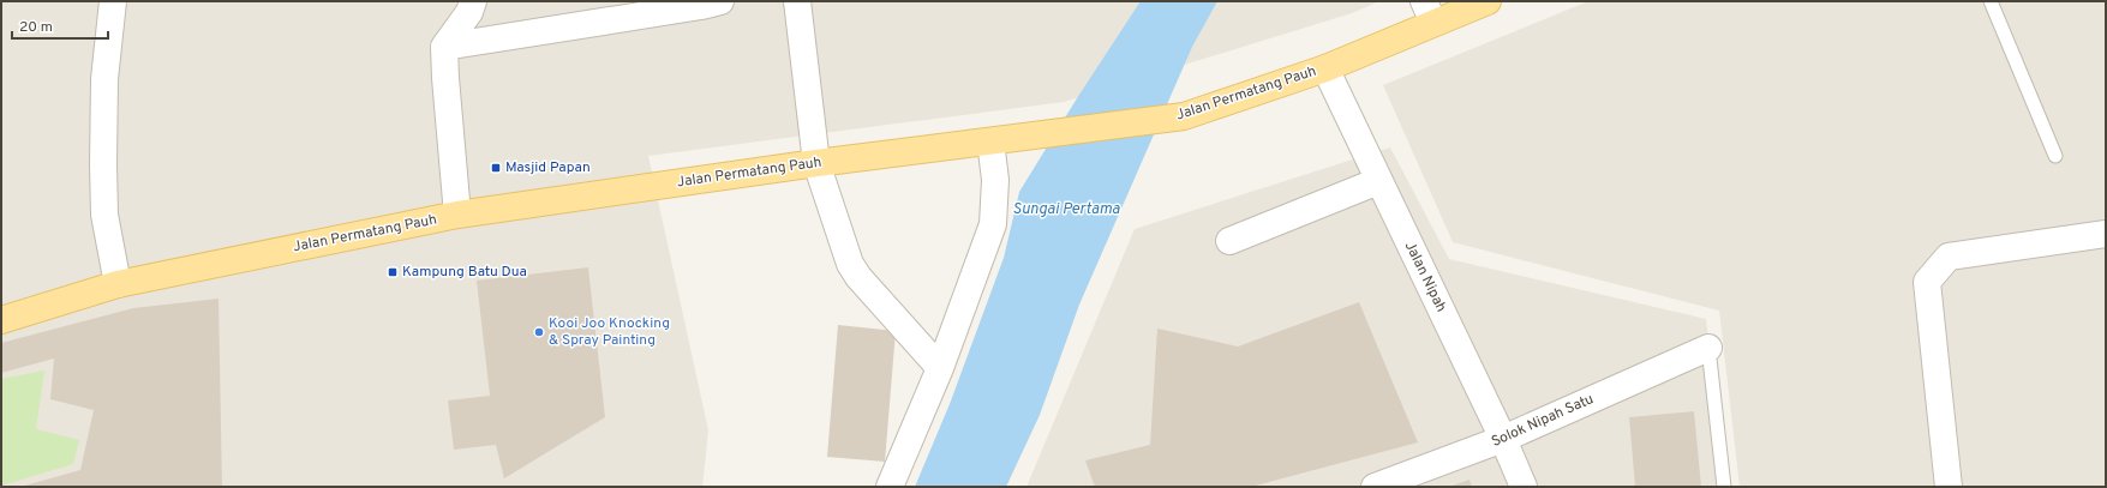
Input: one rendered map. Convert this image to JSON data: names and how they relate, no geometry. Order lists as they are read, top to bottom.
{
  "streets": {
    "main road": ["Jalan Permatang Pauh"],
    "street": ["Jalan Nipah", "Solok Nipah Satu"]
  },
  "crossings": [
    ["Jalan Permatang Pauh", "Jalan Nipah"],
    ["Jalan Nipah", "Solok Nipah Satu"]
  ],
  "water": ["Sungai Pertama"],
  "places": {
    "transit": ["Masjid Papan", "Kampung Batu Dua"],
    "other": ["Kooi Joo Knocking & Spray Painting"]
  },
  "scale_bar": "20 m"
}
